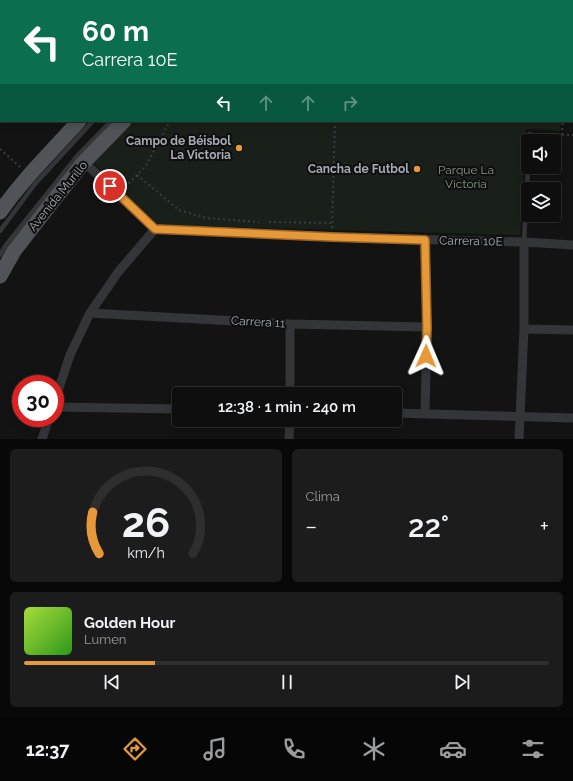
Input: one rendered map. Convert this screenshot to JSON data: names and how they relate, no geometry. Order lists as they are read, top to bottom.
{
  "streets": {
    "main road": ["Avenida Murillo"],
    "street": ["Carrera 10E", "Carrera 11"]
  },
  "parks": ["Parque La Victoria"],
  "places": ["Campo de Béisbol La Victoria", "Cancha de Futbol"],
  "page": {
    "turn": ["60 m", "Carrera 10E"],
    "limit": "30",
    "trip": "12:38 · 1 min · 240 m",
    "tile": "Clima",
    "heat": ["−", "22°", "+"],
    "song": ["Golden Hour", "Lumen"],
    "tabs": "12:37",
    "gauge": ["26", "km/h"]
  }
}
